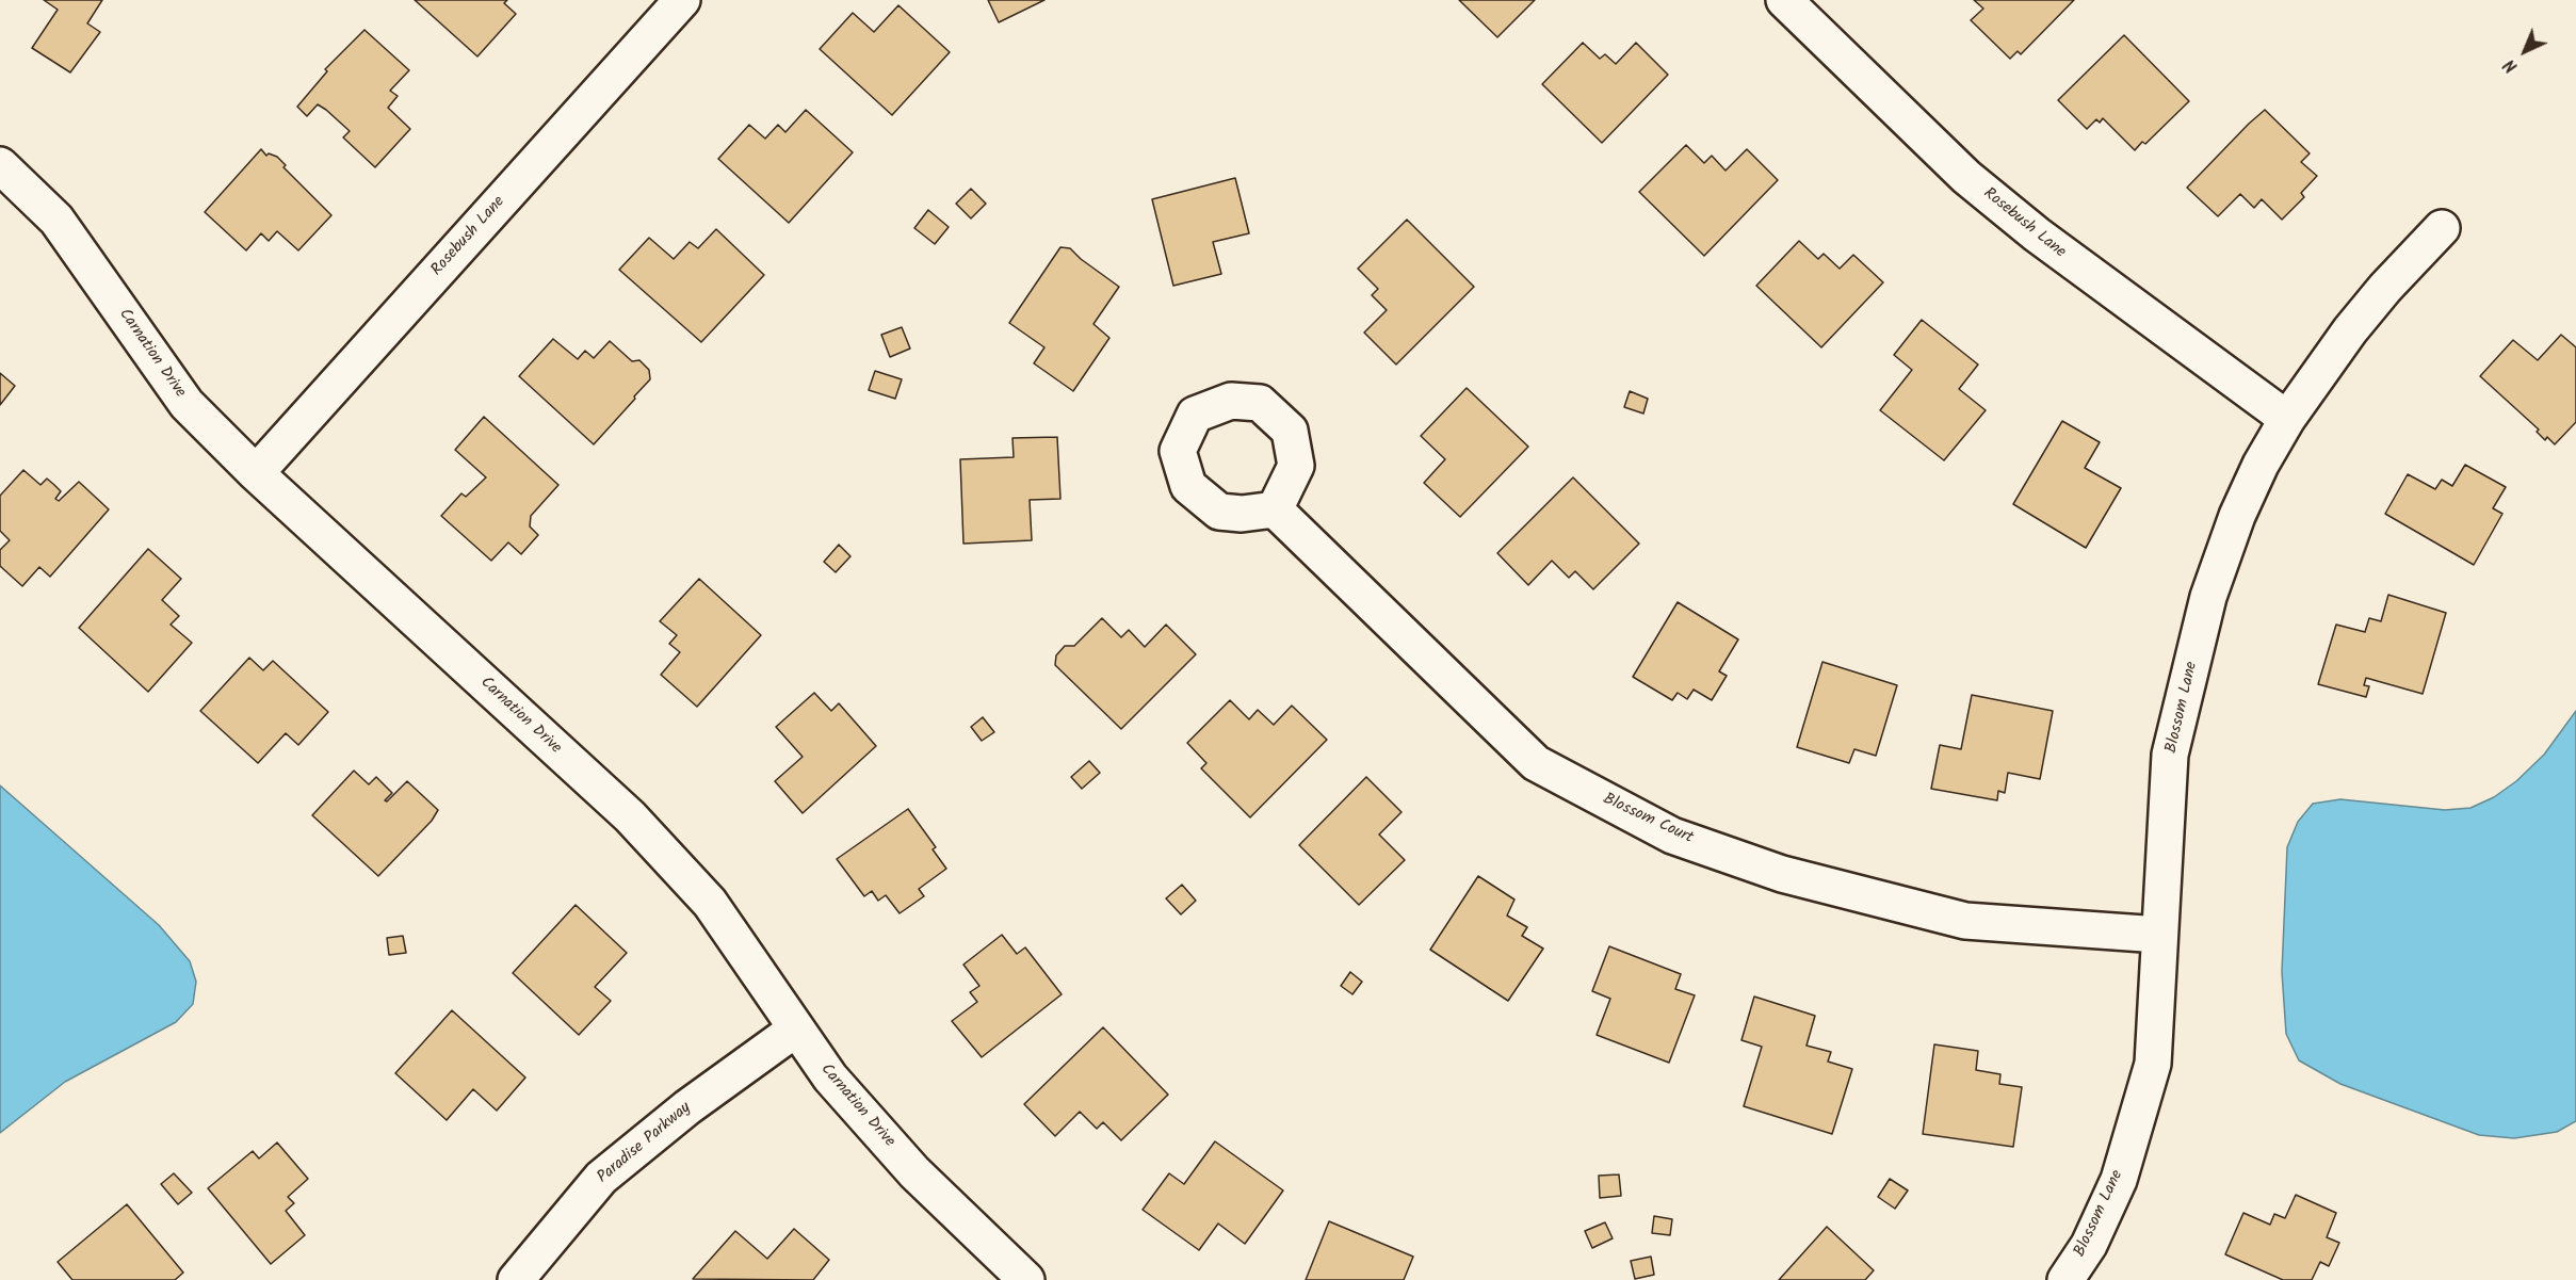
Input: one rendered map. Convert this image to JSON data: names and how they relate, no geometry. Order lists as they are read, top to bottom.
{
  "streets": {
    "street": [
      "Rosebush Lane",
      "Carnation Drive",
      "Blossom Lane",
      "Blossom Court",
      "Paradise Parkway"
    ]
  },
  "crossings": [
    ["Rosebush Lane", "Carnation Drive"],
    ["Rosebush Lane", "Blossom Lane"],
    ["Carnation Drive", "Paradise Parkway"],
    ["Blossom Lane", "Blossom Court"]
  ],
  "north": "bottom left"
}
